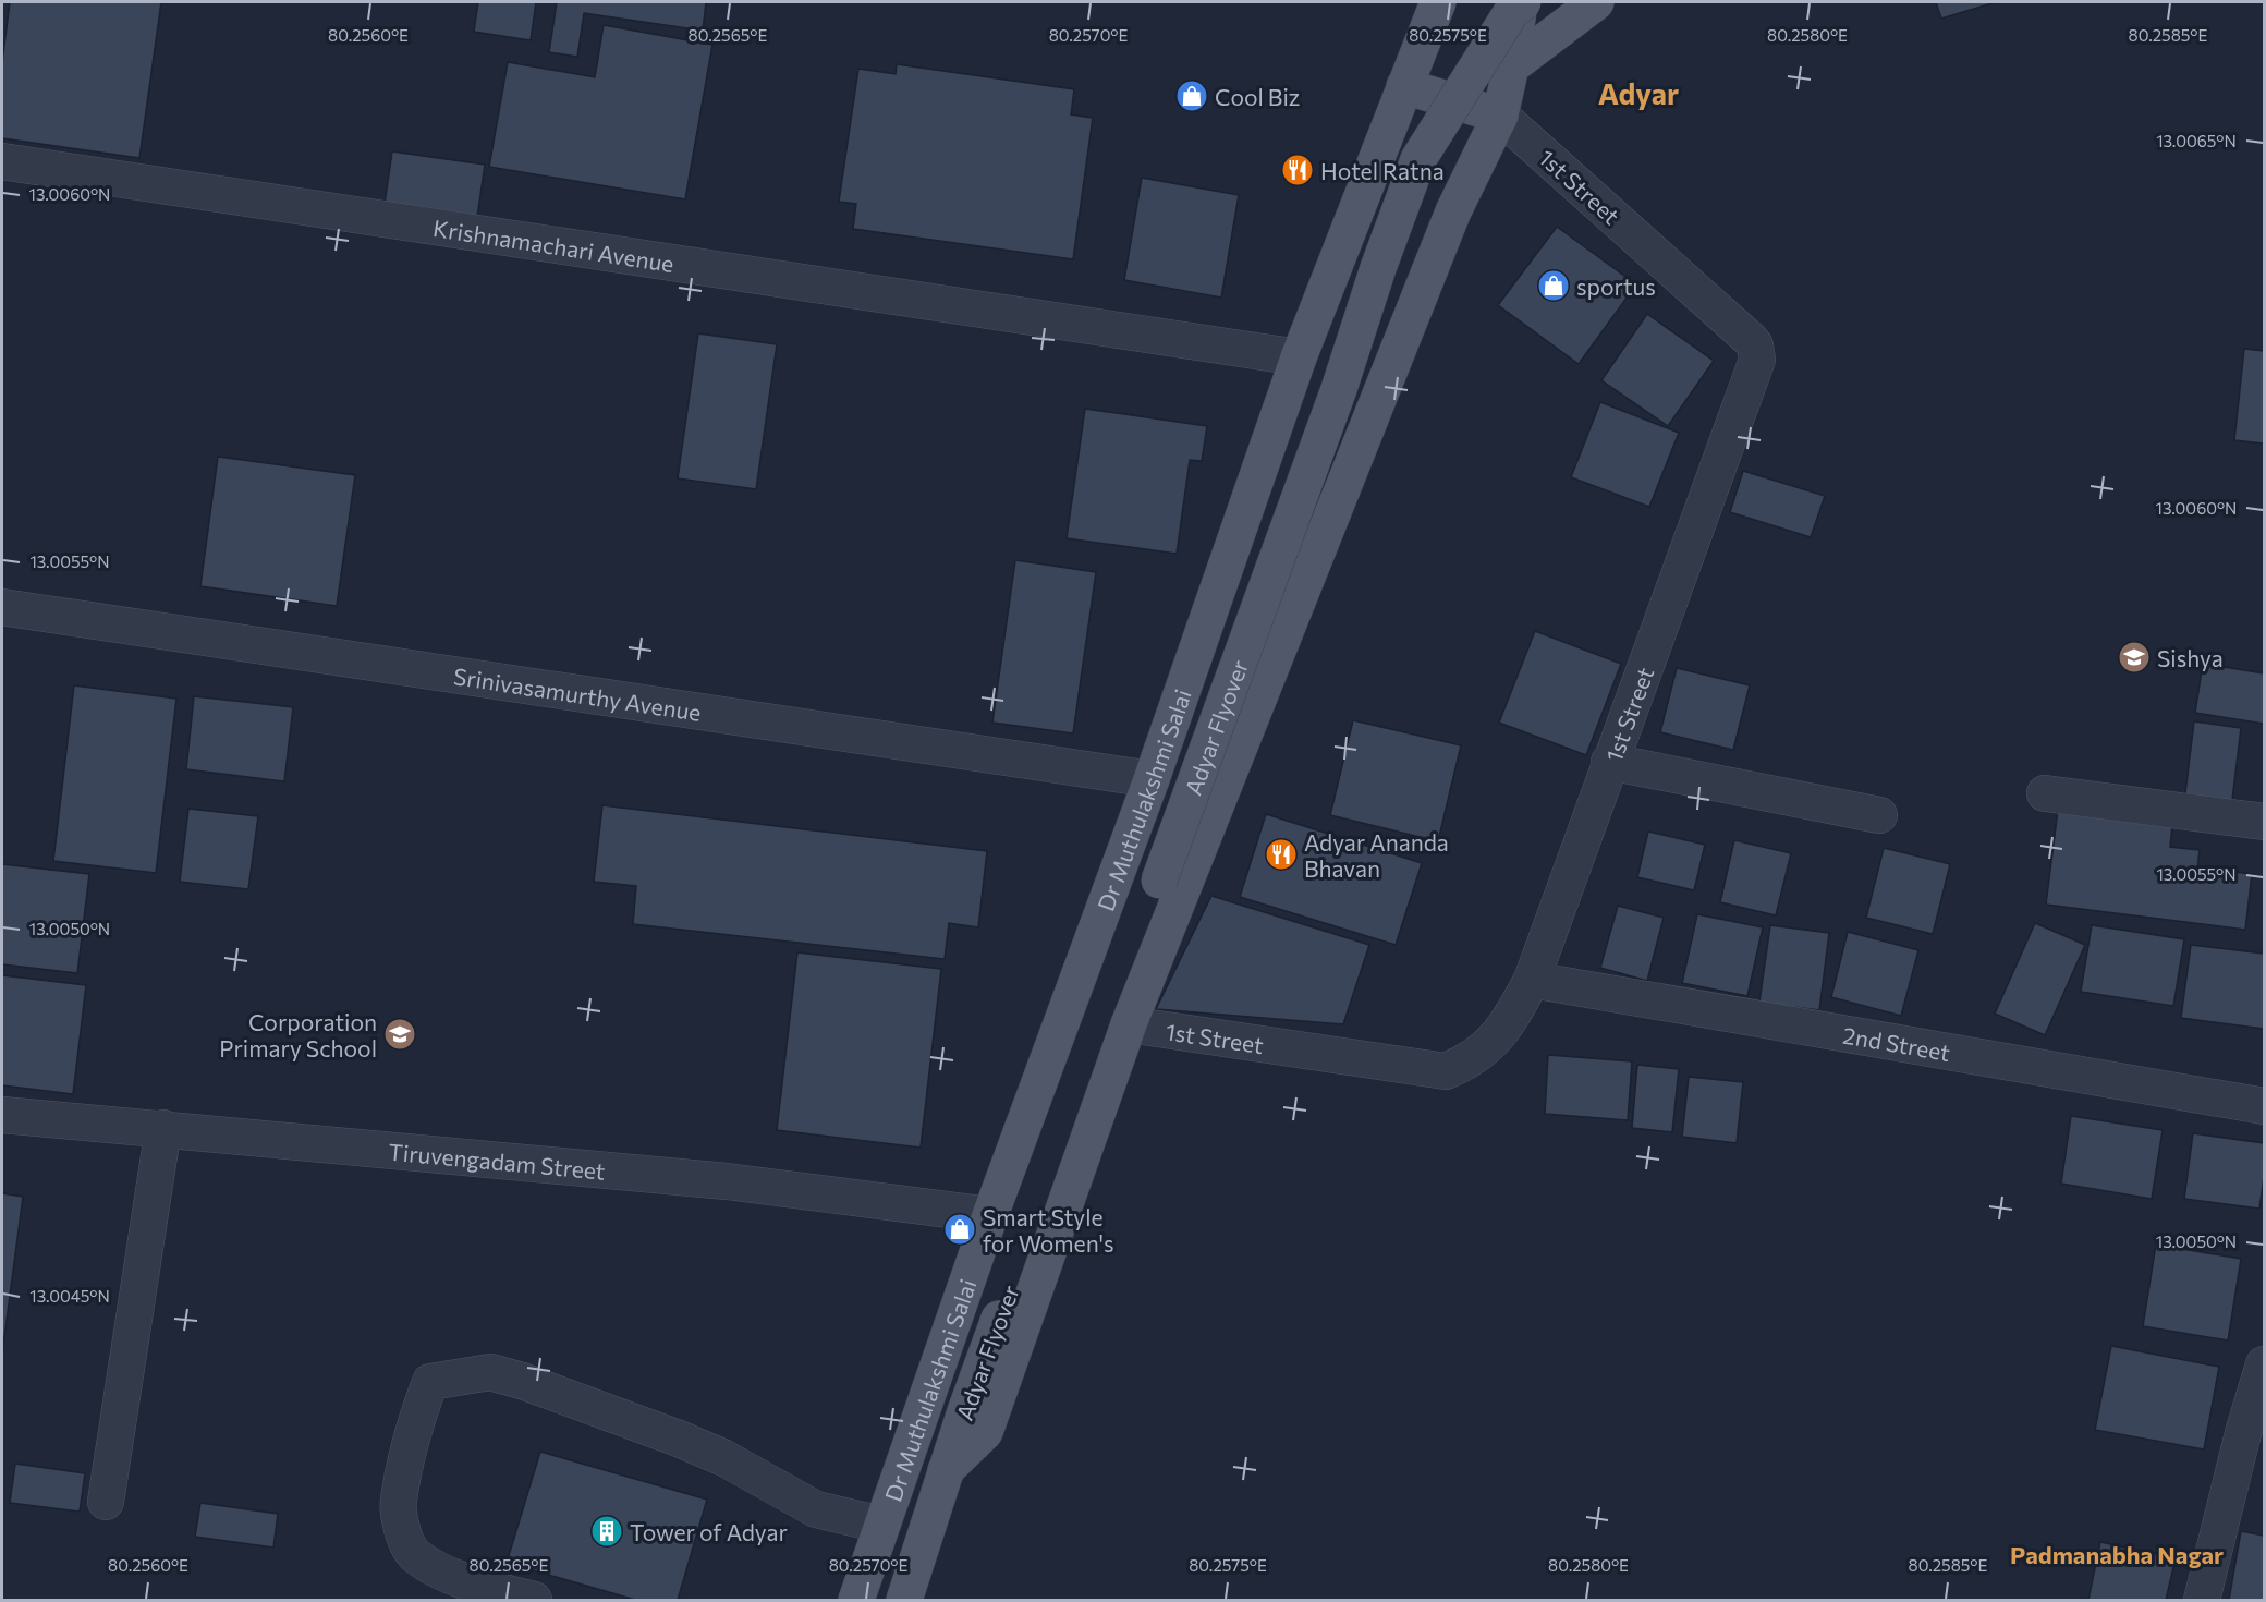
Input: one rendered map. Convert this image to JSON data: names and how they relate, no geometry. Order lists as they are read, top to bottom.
{
  "streets": {
    "main road": ["Adyar Flyover", "Dr Muthulakshmi Salai"],
    "street": [
      "1st Street",
      "Krishnamachari Avenue",
      "Srinivasamurthy Avenue",
      "2nd Street",
      "Tiruvengadam Street"
    ]
  },
  "crossings": [
    ["1st Street", "2nd Street"],
    ["Krishnamachari Avenue", "Dr Muthulakshmi Salai"],
    ["Srinivasamurthy Avenue", "Dr Muthulakshmi Salai"],
    ["Adyar Flyover", "Dr Muthulakshmi Salai"],
    ["Dr Muthulakshmi Salai", "Tiruvengadam Street"]
  ],
  "districts": ["Adyar", "Padmanabha Nagar"],
  "places": {
    "shop": ["Cool Biz", "sportus", "Smart Style for Women's"],
    "restaurant": ["Hotel Ratna", "Adyar Ananda Bhavan"],
    "school or university": ["Sishya", "Corporation Primary School"],
    "building": ["Tower of Adyar"]
  },
  "coordinates": [
    "80.2560°E",
    "80.2565°E",
    "80.2570°E",
    "80.2575°E",
    "80.2580°E",
    "80.2585°E",
    "13.0065°N",
    "13.0060°N",
    "13.0055°N",
    "13.0050°N",
    "13.0045°N"
  ]
}
